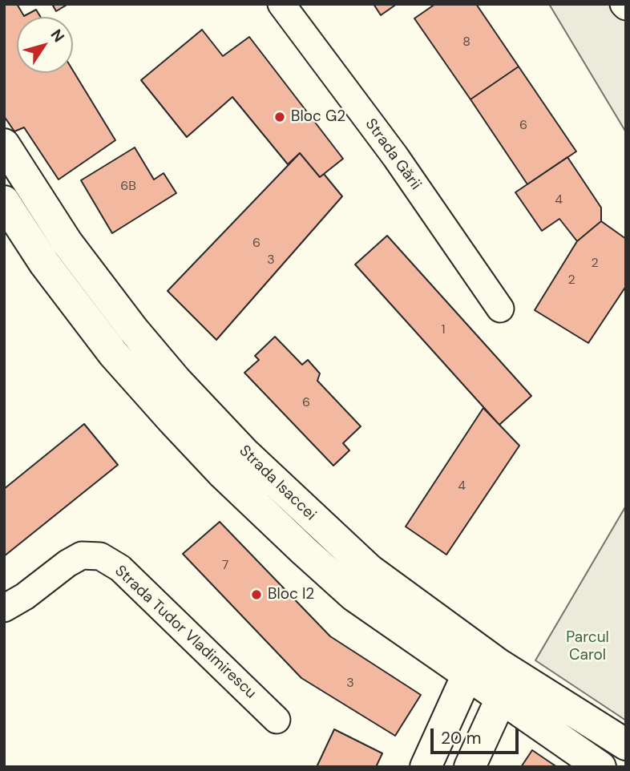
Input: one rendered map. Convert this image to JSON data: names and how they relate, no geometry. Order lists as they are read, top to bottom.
{
  "streets": {
    "main road": ["Strada Isaccei"],
    "street": ["Strada Gării", "Strada Tudor Vladimirescu"]
  },
  "parks": ["Parcul Carol"],
  "places": ["Bloc G2", "Bloc I2"],
  "house_numbers": [
    "8",
    "6",
    "6B",
    "4",
    "6",
    "3",
    "2",
    "2",
    "1",
    "6",
    "4",
    "7",
    "3"
  ],
  "scale_bar": "20 m",
  "north": "top right"
}
